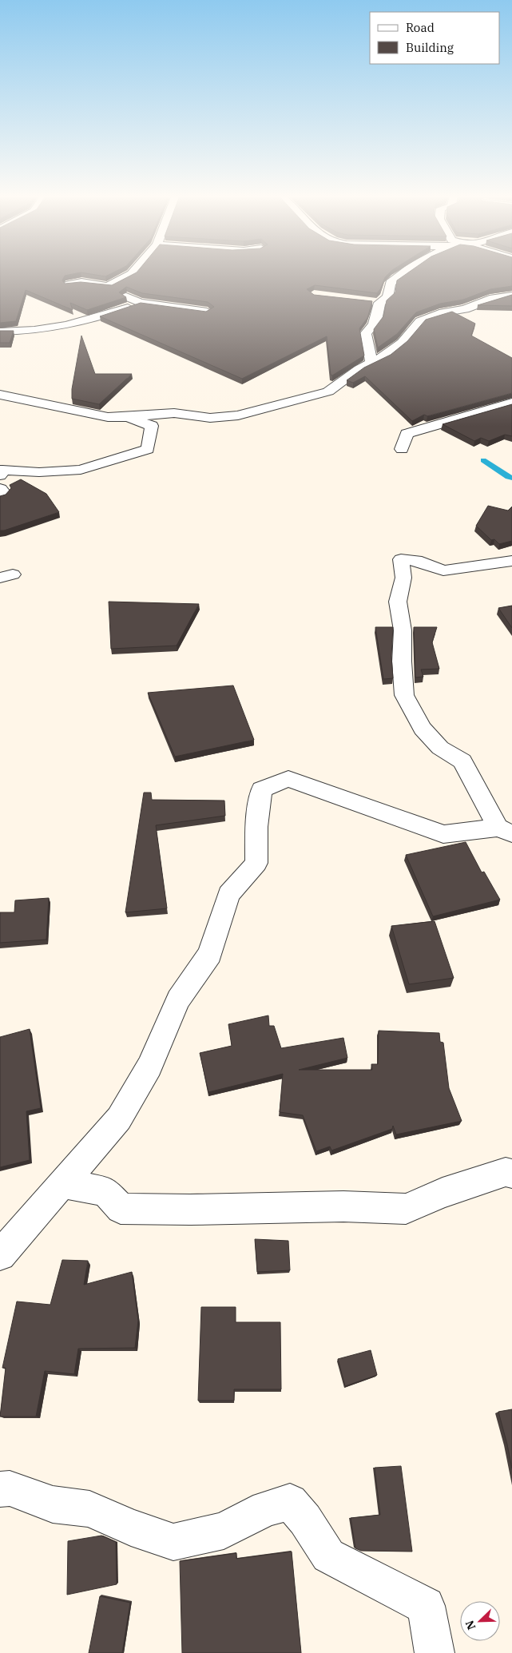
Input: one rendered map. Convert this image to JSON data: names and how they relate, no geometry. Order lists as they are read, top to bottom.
{
  "legend": ["Road", "Building"],
  "north": "bottom left"
}
